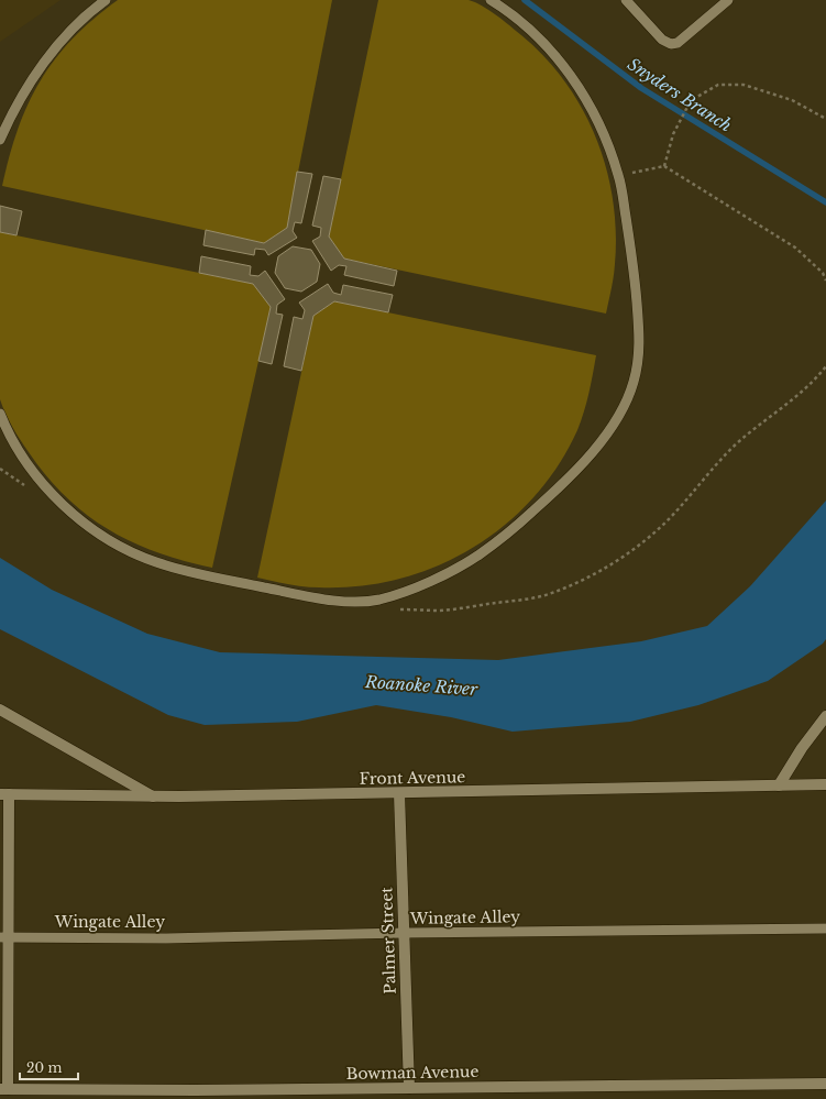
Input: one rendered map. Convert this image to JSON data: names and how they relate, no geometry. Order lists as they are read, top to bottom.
{
  "streets": {
    "street": ["Front Avenue", "Palmer Street", "Bowman Avenue"],
    "lane": ["Wingate Alley"]
  },
  "crossings": [
    ["Front Avenue", "Palmer Street"],
    ["Wingate Alley", "Palmer Street"],
    ["Palmer Street", "Bowman Avenue"]
  ],
  "water": ["Snyders Branch", "Roanoke River"],
  "scale_bar": "20 m"
}
